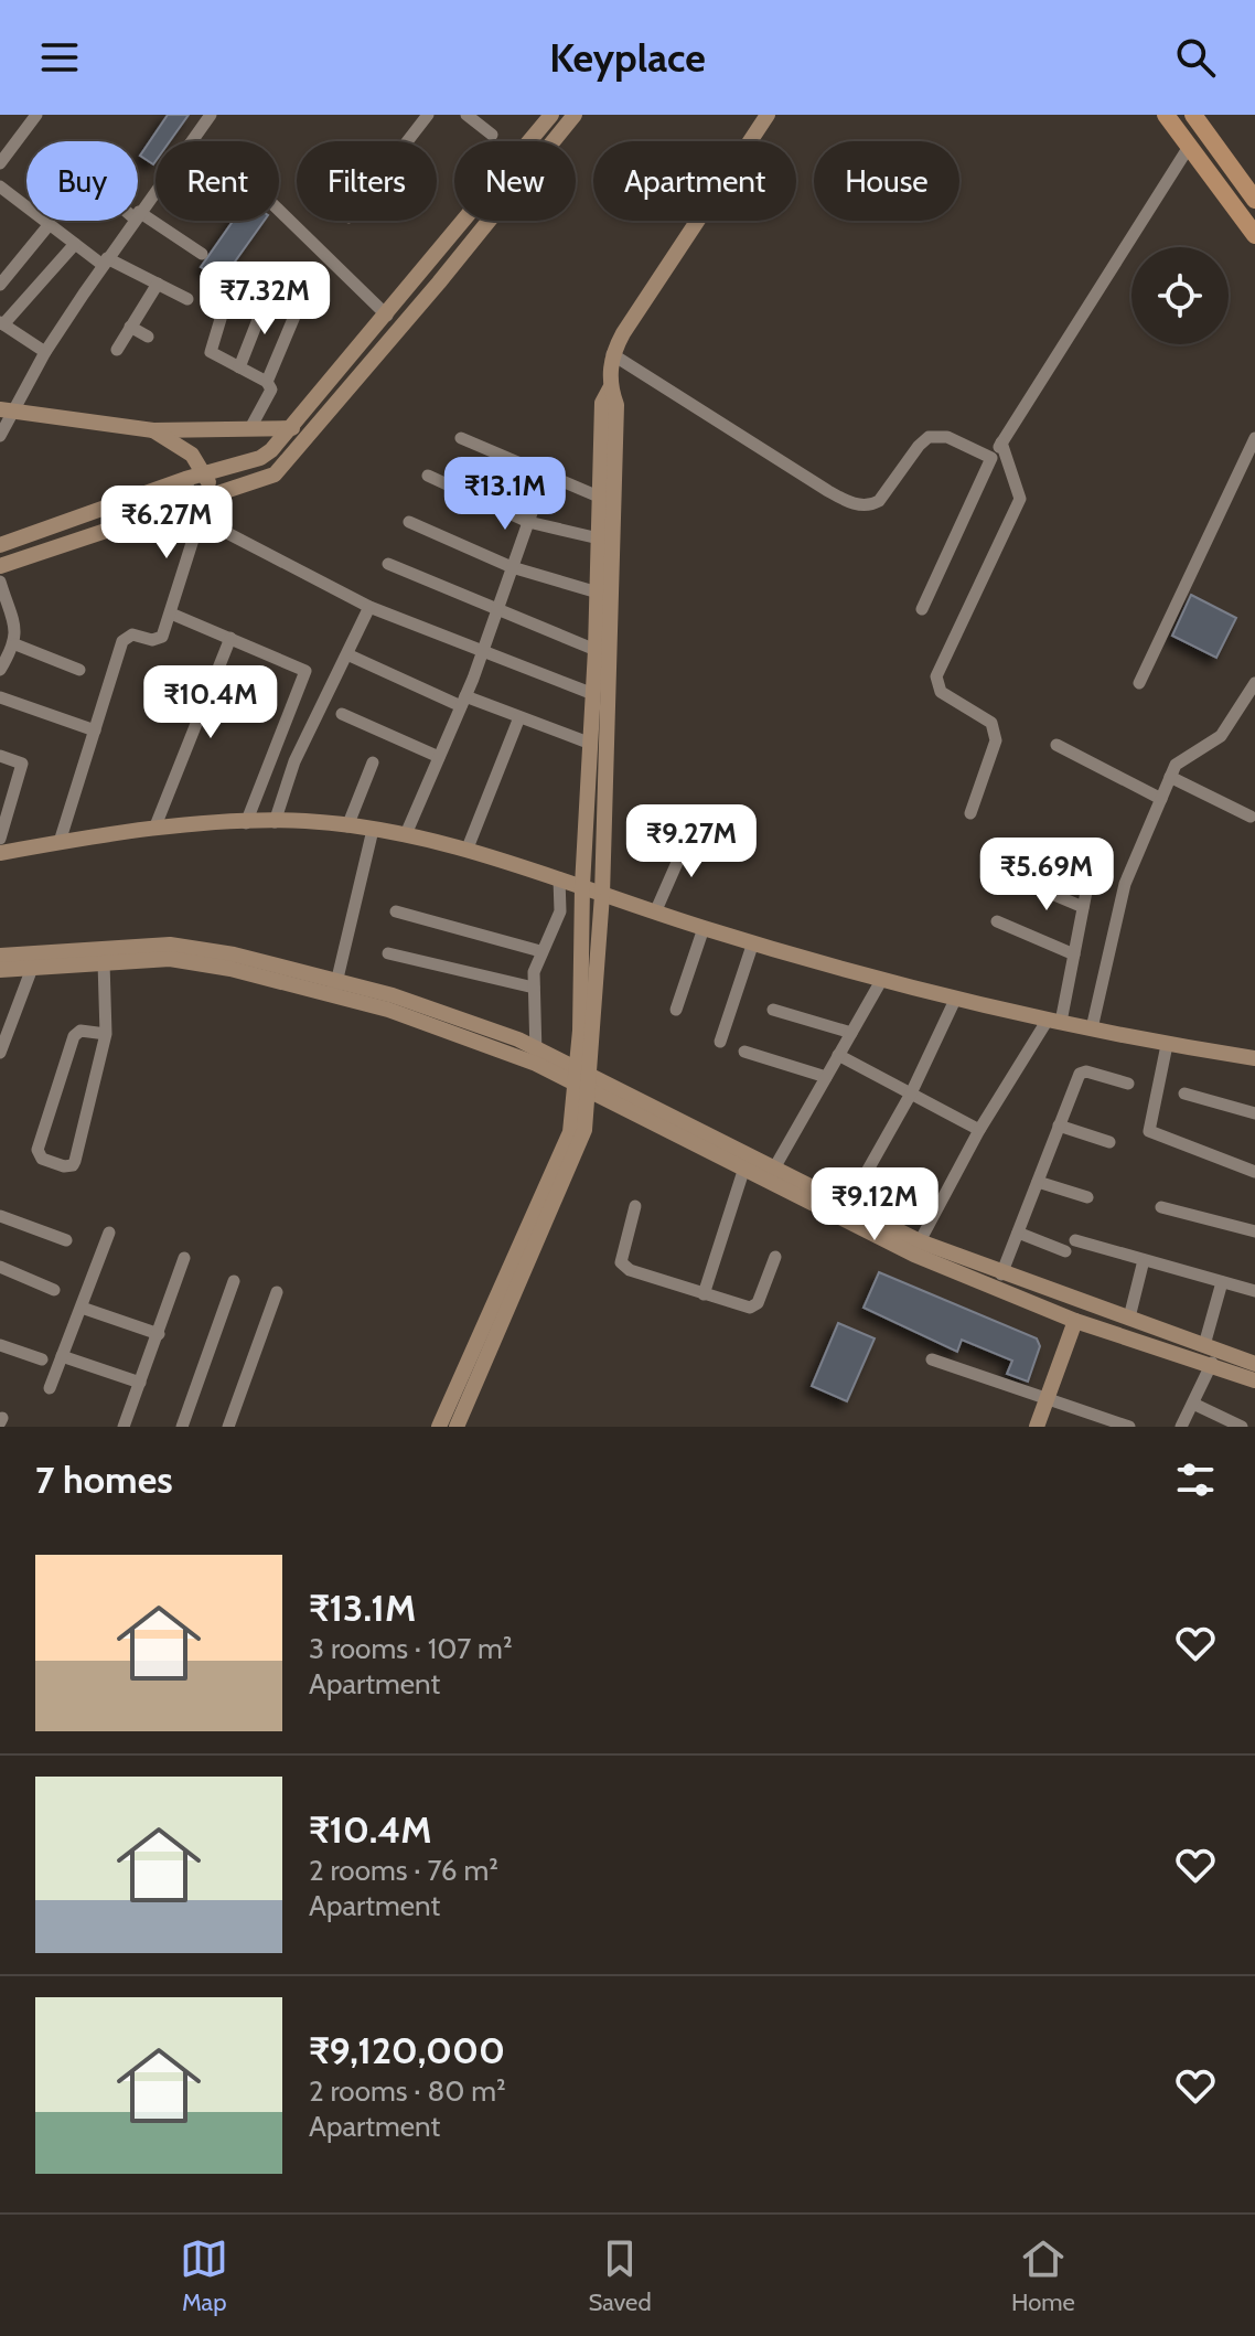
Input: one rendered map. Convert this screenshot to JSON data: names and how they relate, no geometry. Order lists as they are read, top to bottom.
{
  "page": {
    "header": "Keyplace",
    "chip": [
      "Buy",
      "Rent",
      "Filters",
      "New",
      "Apartment",
      "House"
    ],
    "price": [
      "₹7.32M",
      "₹13.1M",
      "₹6.27M",
      "₹10.4M",
      "₹9.27M",
      "₹5.69M",
      "₹9.12M"
    ],
    "heading": "7 homes",
    "list": [
      {
        "name": "₹13.1M",
        "note": "3 rooms · 107 m² · Apartment"
      },
      {
        "name": "₹10.4M",
        "note": "2 rooms · 76 m² · Apartment"
      },
      {
        "name": "₹9,120,000",
        "note": "2 rooms · 80 m² · Apartment"
      }
    ],
    "tabs": ["Map", "Saved", "Home"]
  }
}
